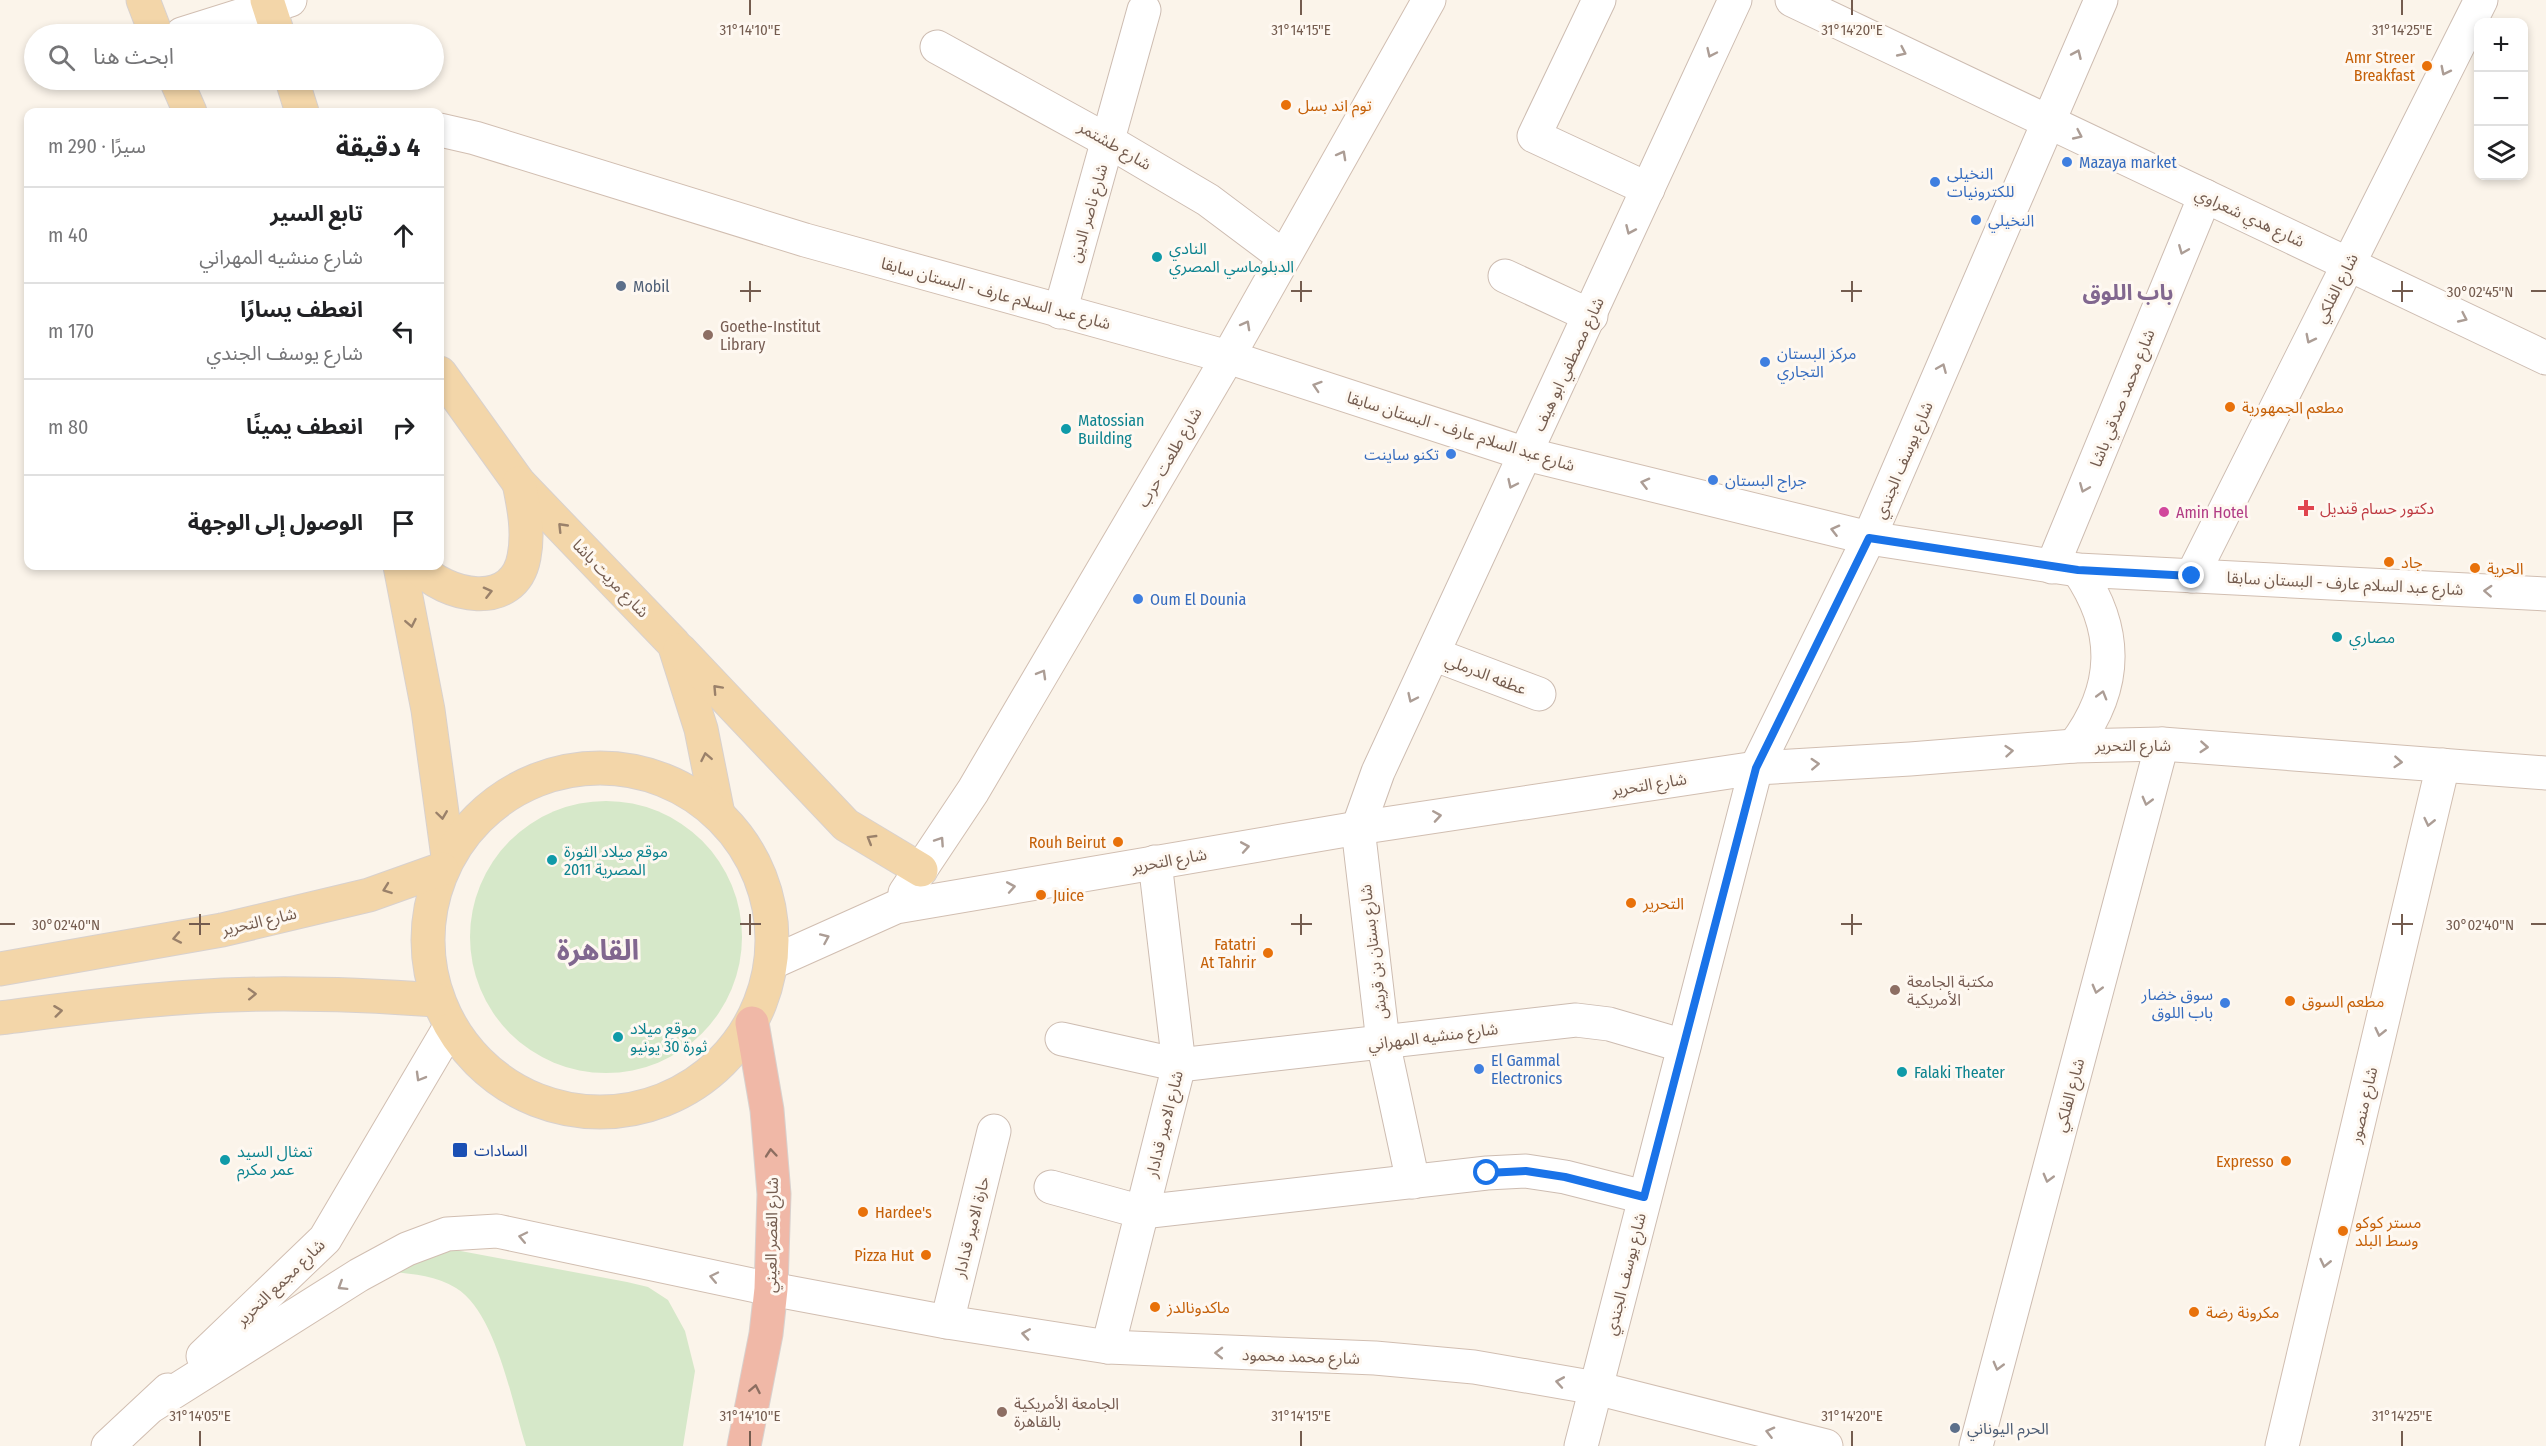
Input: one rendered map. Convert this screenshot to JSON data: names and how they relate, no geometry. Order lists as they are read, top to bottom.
{
  "streets": {
    "highway": ["شارع القصر العيني"],
    "main road": ["شارع مريت باشا", "شارع التحرير"],
    "street": [
      "شارع طشتمر",
      "شارع ناصر الدين",
      "شارع هدي شعراوي",
      "شارع الفلكي",
      "شارع عبد السلام عارف - البستان سابقا",
      "شارع مصطفي ابو هيف",
      "شارع محمد صدقي باشا",
      "شارع طلعت حرب",
      "شارع يوسف الجندي",
      "عطفه الدرملي",
      "شارع بستان بن قريش",
      "شارع منشيه المهراني",
      "شارع منصور",
      "شارع الامير قدادار",
      "حارة الامير قدادار",
      "شارع مجمع التحرير",
      "شارع محمد محمود"
    ]
  },
  "crossings": [
    ["شارع طشتمر", "شارع ناصر الدين"],
    ["شارع طشتمر", "شارع طلعت حرب"],
    ["شارع ناصر الدين", "شارع عبد السلام عارف - البستان سابقا"],
    ["شارع هدي شعراوي", "شارع الفلكي"],
    ["شارع هدي شعراوي", "شارع محمد صدقي باشا"],
    ["شارع هدي شعراوي", "شارع يوسف الجندي"],
    ["شارع الفلكي", "شارع عبد السلام عارف - البستان سابقا"],
    ["شارع الفلكي", "شارع التحرير"],
    ["شارع عبد السلام عارف - البستان سابقا", "شارع مصطفي ابو هيف"],
    ["شارع عبد السلام عارف - البستان سابقا", "شارع محمد صدقي باشا"],
    ["شارع عبد السلام عارف - البستان سابقا", "شارع طلعت حرب"],
    ["شارع عبد السلام عارف - البستان سابقا", "شارع يوسف الجندي"],
    ["شارع مصطفي ابو هيف", "عطفه الدرملي"],
    ["شارع مصطفي ابو هيف", "شارع التحرير"],
    ["شارع مصطفي ابو هيف", "شارع بستان بن قريش"],
    ["شارع طلعت حرب", "شارع التحرير"],
    ["شارع يوسف الجندي", "شارع التحرير"],
    ["شارع يوسف الجندي", "شارع منشيه المهراني"],
    ["شارع يوسف الجندي", "شارع محمد محمود"],
    ["شارع التحرير", "شارع بستان بن قريش"],
    ["شارع التحرير", "شارع منصور"],
    ["شارع التحرير", "شارع الامير قدادار"],
    ["شارع بستان بن قريش", "شارع منشيه المهراني"],
    ["شارع منشيه المهراني", "شارع الامير قدادار"],
    ["شارع الامير قدادار", "شارع محمد محمود"],
    ["حارة الامير قدادار", "شارع محمد محمود"],
    ["شارع القصر العيني", "شارع محمد محمود"],
    ["شارع مجمع التحرير", "شارع محمد محمود"]
  ],
  "one_way": [
    "شارع هدي شعراوي",
    "شارع الفلكي",
    "شارع عبد السلام عارف - البستان سابقا",
    "شارع مصطفي ابو هيف",
    "شارع محمد صدقي باشا",
    "شارع طلعت حرب",
    "شارع يوسف الجندي",
    "شارع منصور",
    "شارع القصر العيني",
    "شارع مجمع التحرير"
  ],
  "districts": ["باب اللوق", "القاهرة"],
  "places": {
    "other": [
      "Amr Streer Breakfast",
      "توم اند بسل",
      "Mazaya market",
      "النخيلى للكترونيات",
      "النخيلي",
      "النادي الدبلوماسي المصري",
      "Mobil",
      "Goethe-Institut Library",
      "مركز البستان التجاري",
      "مطعم الجمهورية",
      "Matossian Building",
      "تكنو ساينت",
      "جراج البستان",
      "Amin Hotel",
      "جاد",
      "الحرية",
      "Oum El Dounia",
      "مصاري",
      "Rouh Beirut",
      "موقع ميلاد الثورة المصرية 2011",
      "Juice",
      "التحرير",
      "Fatatri At Tahrir",
      "مكتبة الجامعة الأمريكية",
      "مطعم السوق",
      "سوق خضار باب اللوق",
      "موقع ميلاد ثورة 30 يونيو",
      "El Gammal Electronics",
      "Falaki Theater",
      "تمثال السيد عمر مكرم",
      "Expresso",
      "Hardee's",
      "مستر كوكو وسط البلد",
      "Pizza Hut",
      "ماكدونالدز",
      "مكرونة رضة",
      "الجامعة الأمريكية بالقاهرة",
      "الحرم اليوناني"
    ],
    "health": ["دكتور حسام قنديل"],
    "transit": ["السادات"]
  },
  "page": {
    "map_buttons": ["+", "−"],
    "search": "ابحث هنا",
    "heading": ["4 دقيقة", "سيرًا · 290 m"],
    "list": [
      ["تابع السير", "شارع منشيه المهراني", "40 m"],
      ["انعطف يسارًا", "شارع يوسف الجندي", "170 m"],
      ["انعطف يمينًا", "80 m"],
      "الوصول إلى الوجهة"
    ]
  },
  "coordinates": [
    "31°14'10\"E",
    "31°14'15\"E",
    "31°14'20\"E",
    "31°14'25\"E",
    "30°02'45\"N",
    "30°02'40\"N",
    "31°14'05\"E"
  ]
}
